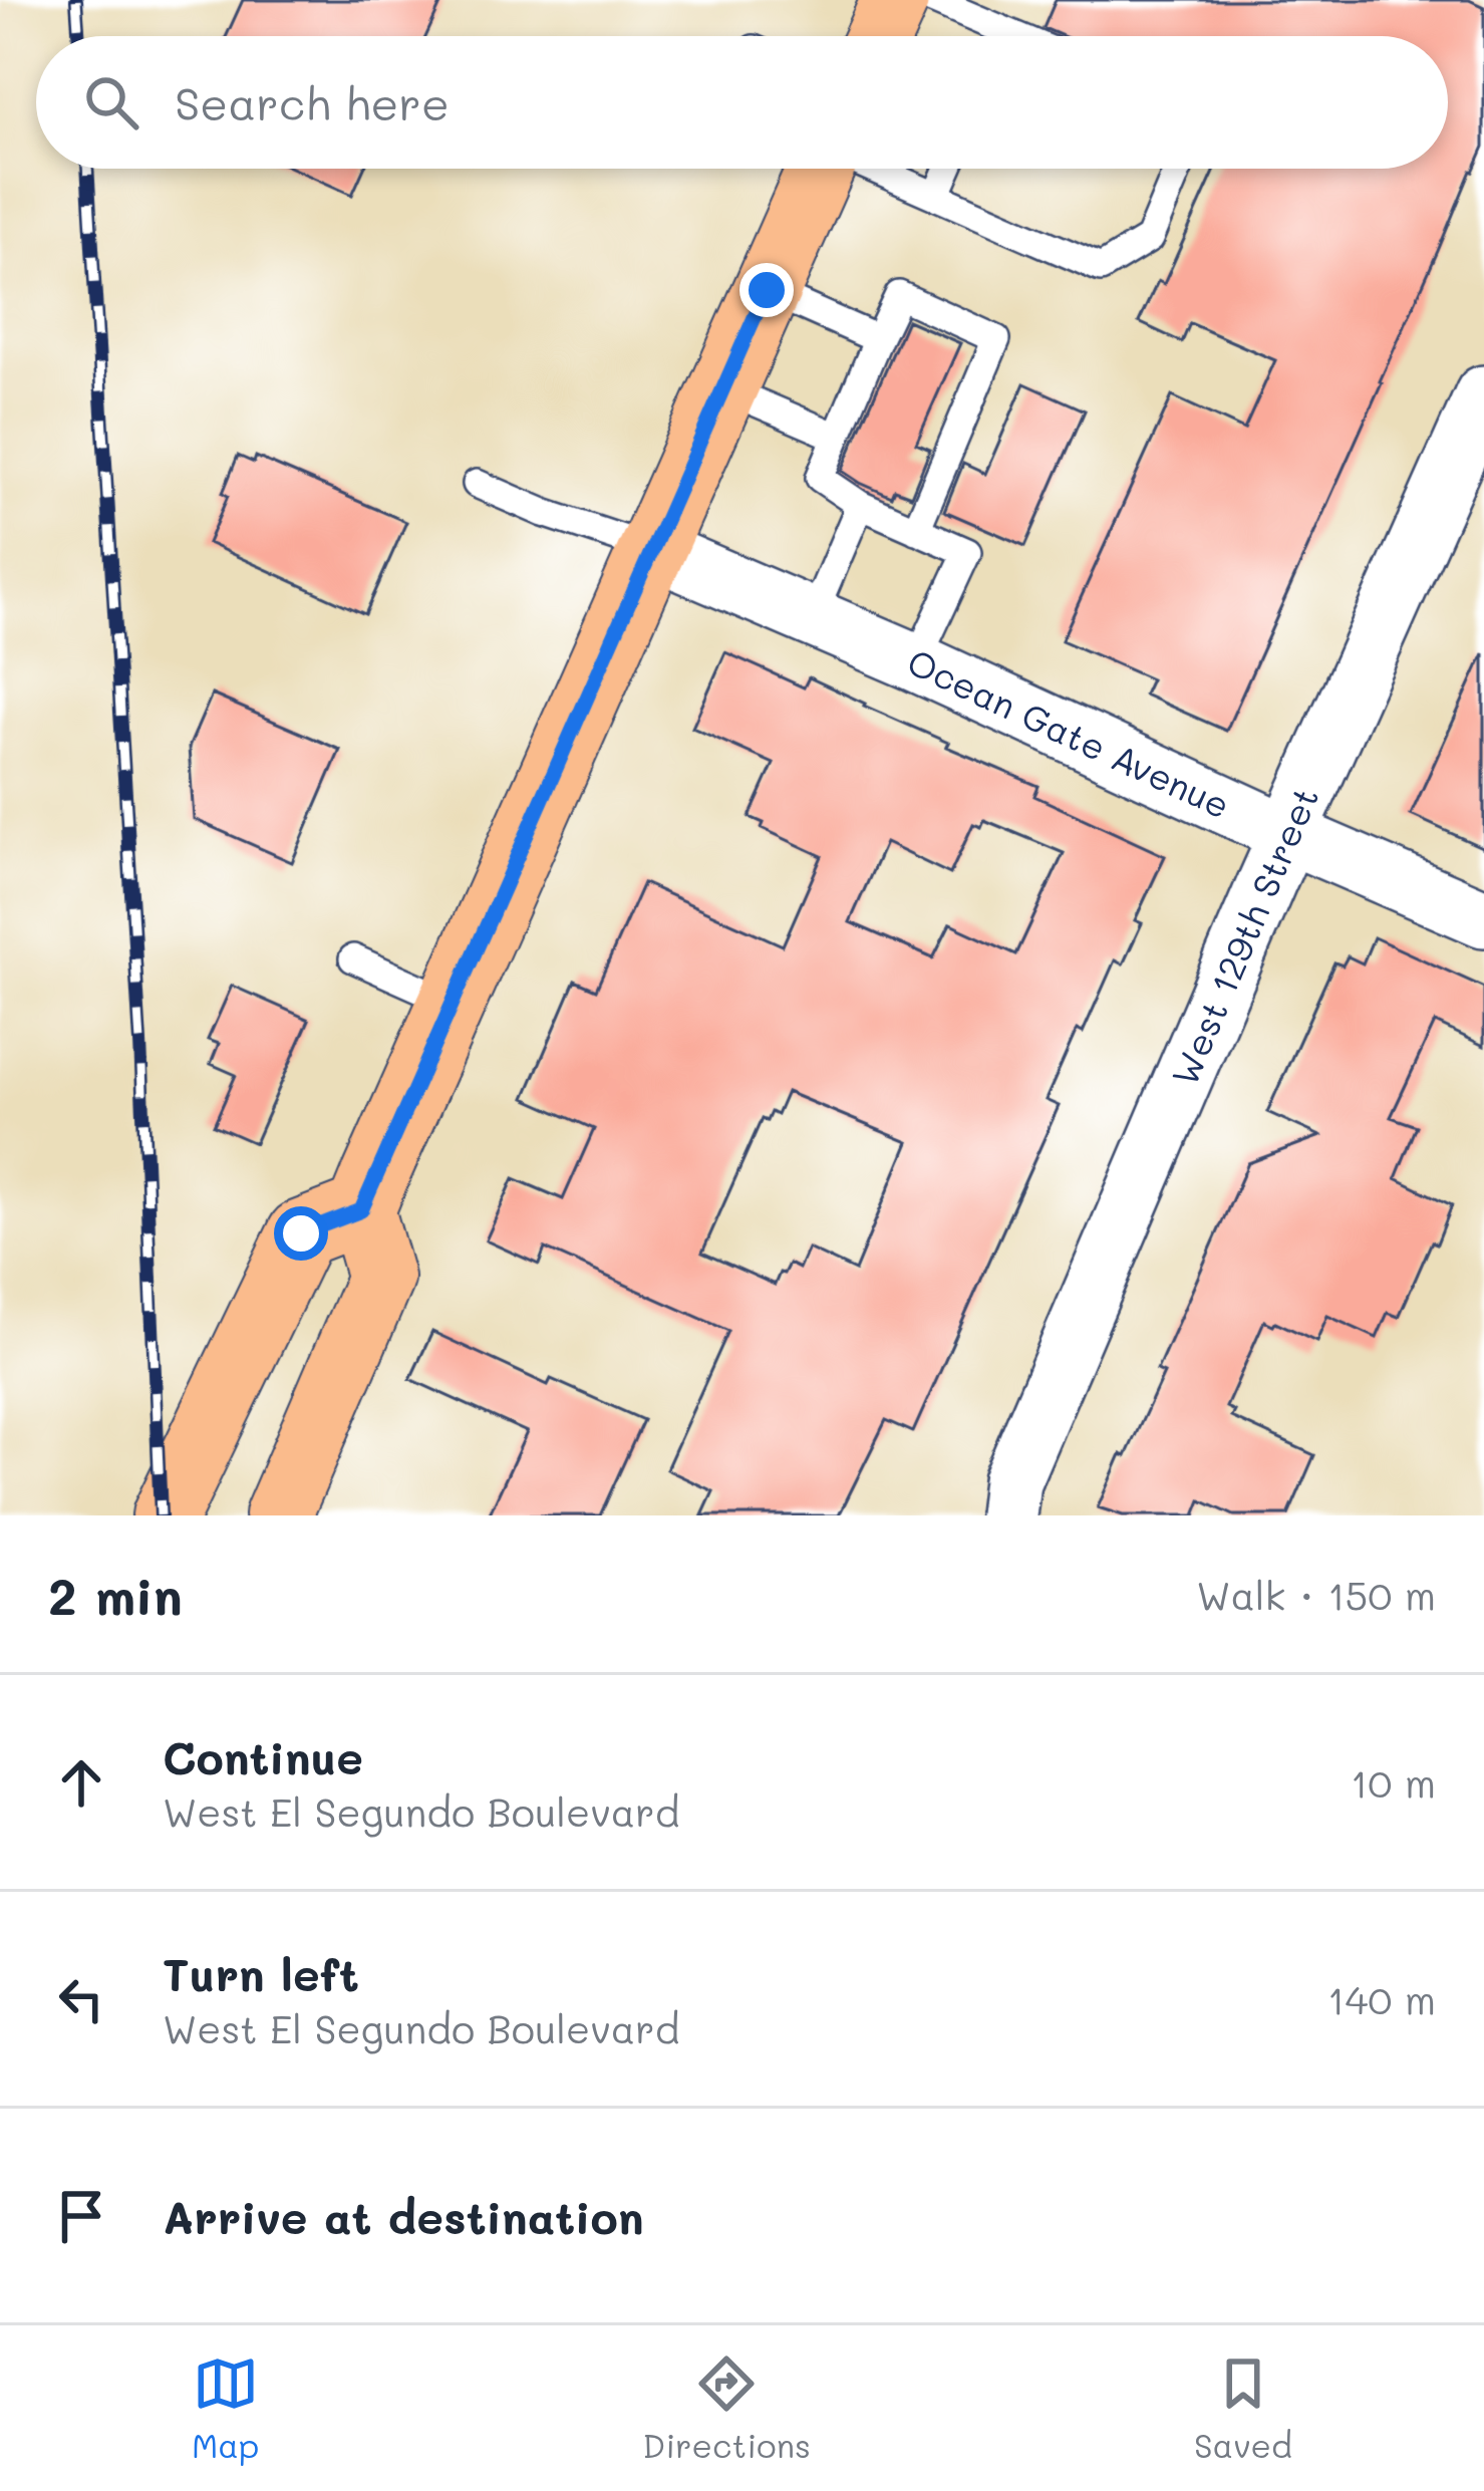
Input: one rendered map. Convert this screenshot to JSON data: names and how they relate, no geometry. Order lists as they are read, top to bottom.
{
  "streets": {
    "street": ["Ocean Gate Avenue", "West 129th Street"]
  },
  "crossings": [
    ["Ocean Gate Avenue", "West 129th Street"]
  ],
  "page": {
    "search": "Search here",
    "heading": ["2 min", "Walk · 150 m"],
    "list": [
      ["Continue", "West El Segundo Boulevard", "10 m"],
      ["Turn left", "West El Segundo Boulevard", "140 m"],
      "Arrive at destination"
    ],
    "nav": ["Map", "Directions", "Saved"]
  }
}
